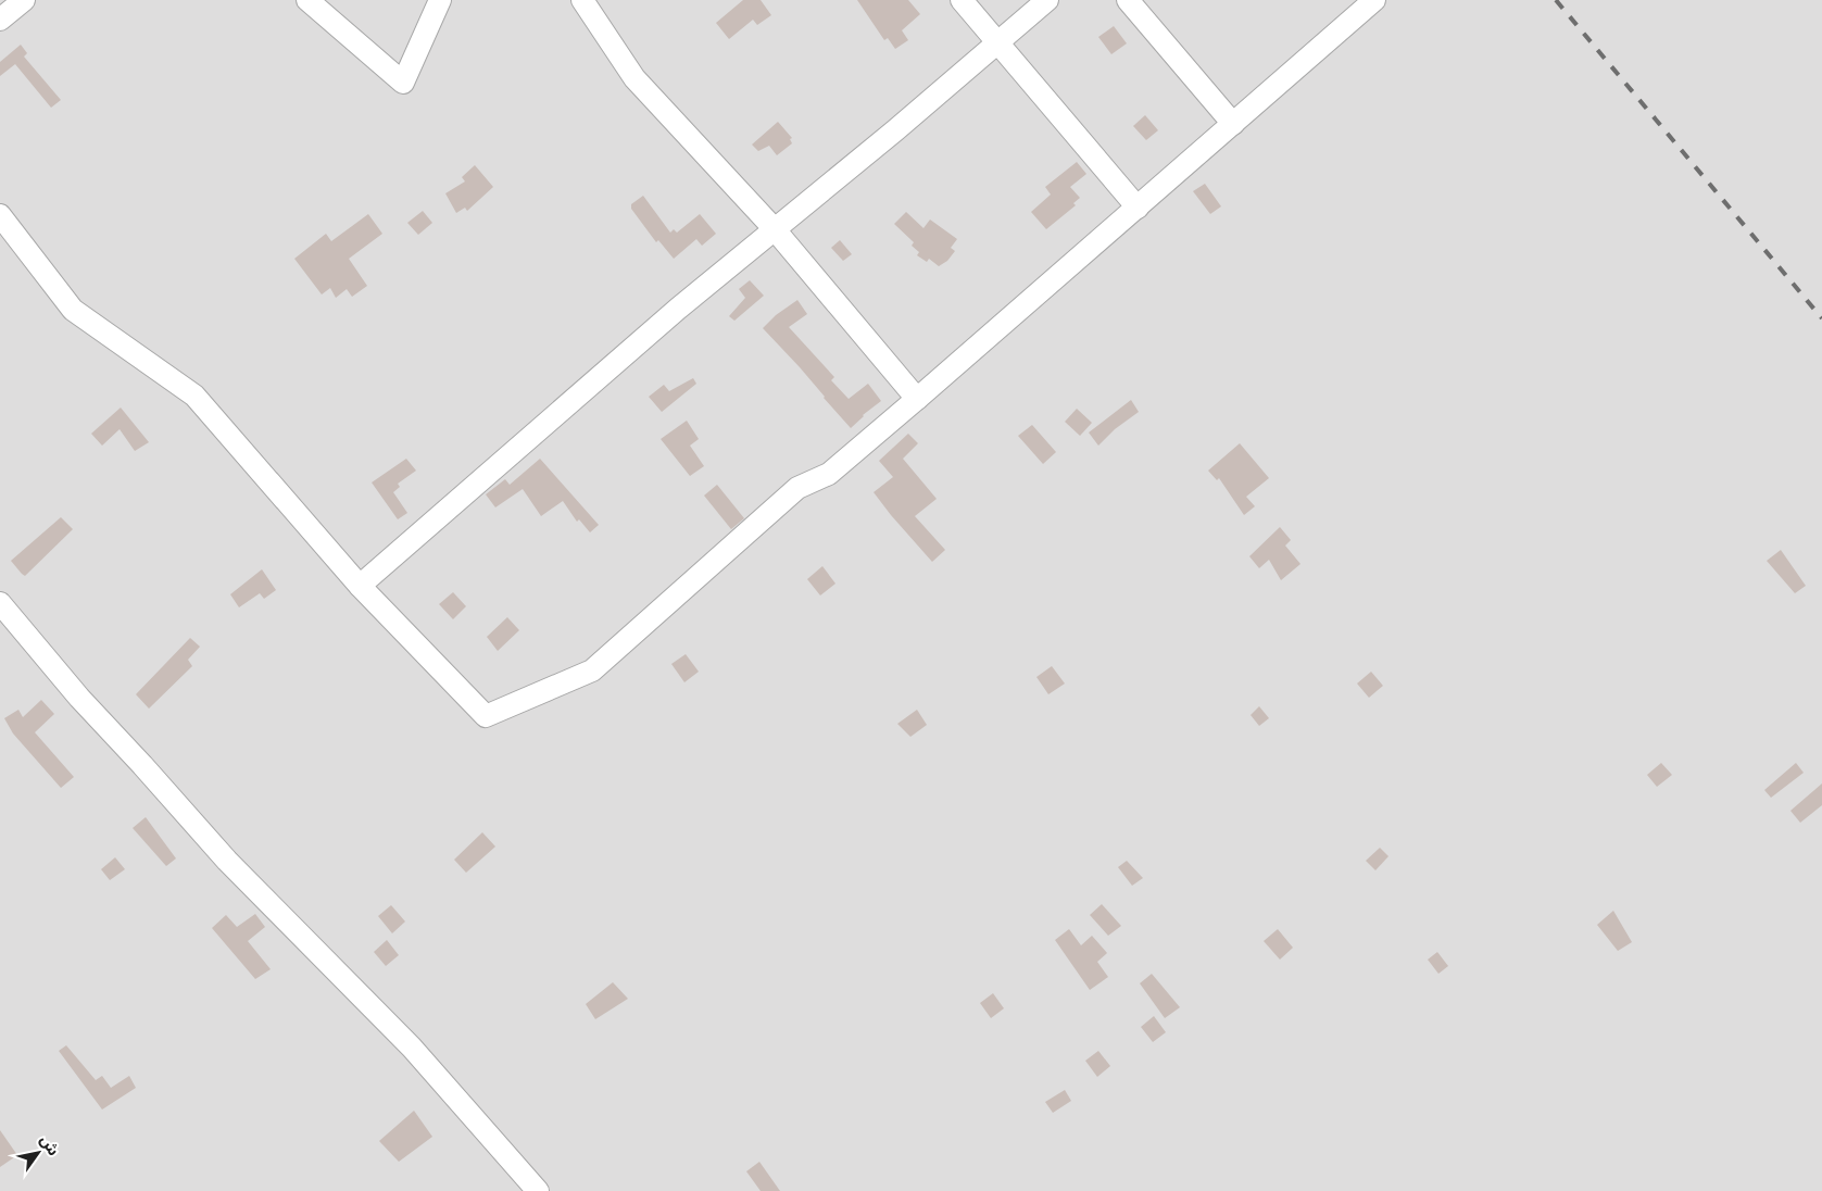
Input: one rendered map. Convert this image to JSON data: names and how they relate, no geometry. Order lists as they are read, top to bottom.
{
  "north": "top right"
}
